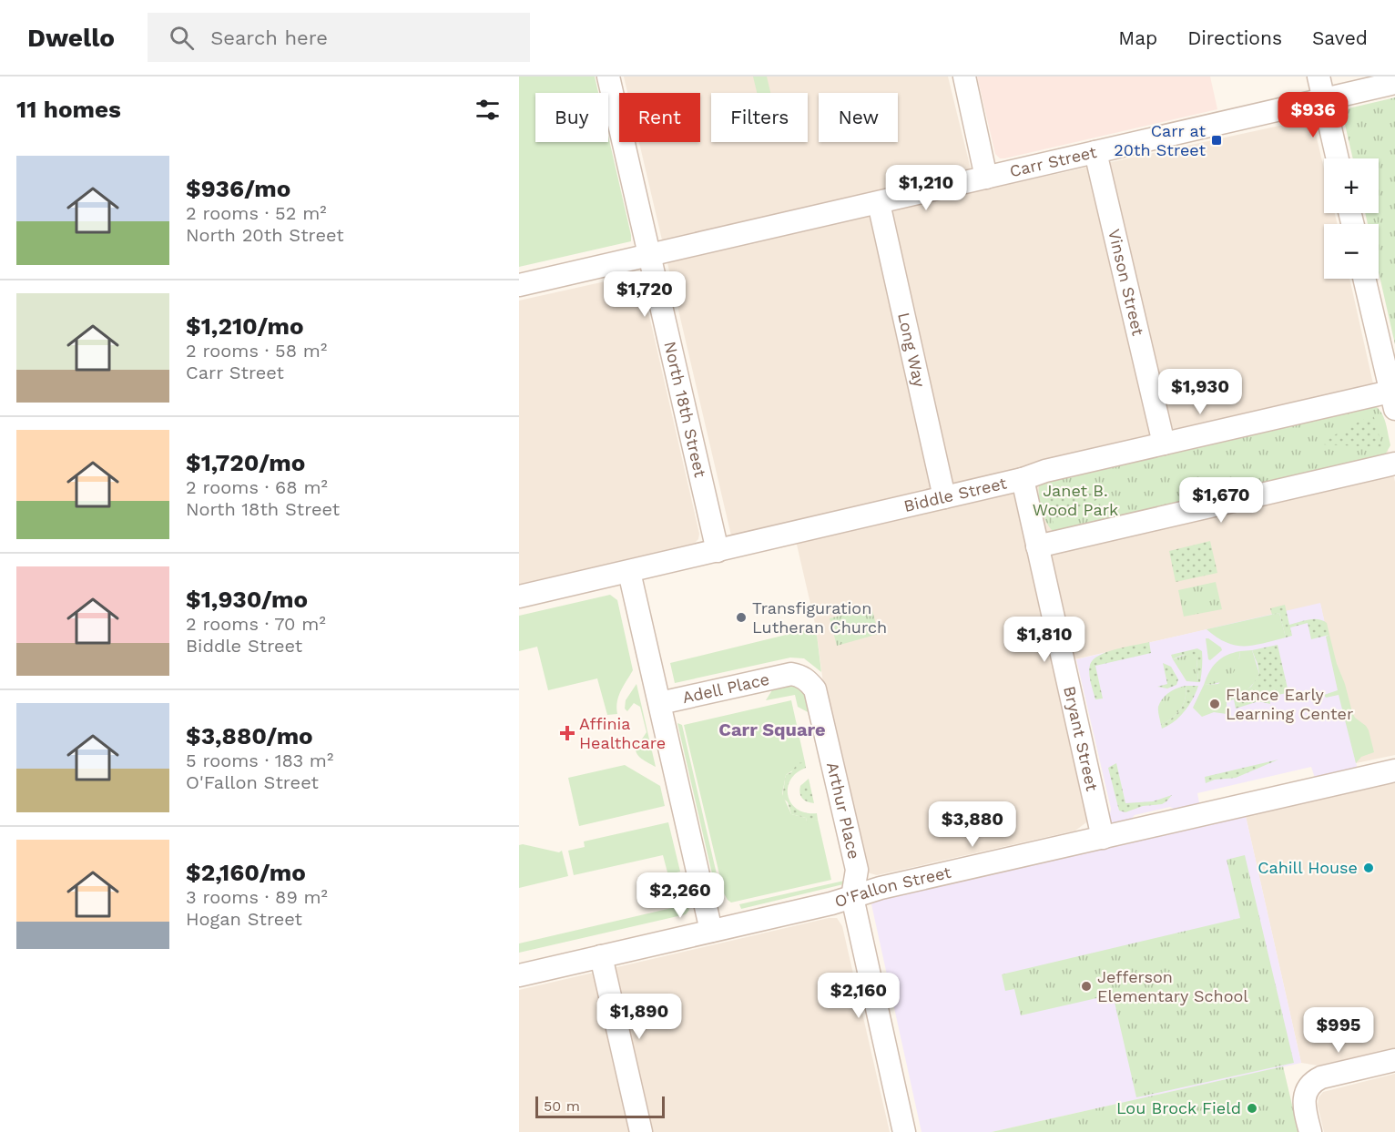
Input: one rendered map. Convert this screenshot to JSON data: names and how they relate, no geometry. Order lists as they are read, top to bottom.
{
  "streets": {
    "street": [
      "Carr Street",
      "Vinson Street",
      "Long Way",
      "North 18th Street",
      "Biddle Street",
      "Adell Place",
      "Bryant Street",
      "Arthur Place",
      "O'Fallon Street"
    ]
  },
  "crossings": [
    ["Carr Street", "Vinson Street"],
    ["Carr Street", "Long Way"],
    ["Carr Street", "North 18th Street"],
    ["Vinson Street", "Biddle Street"],
    ["Long Way", "Biddle Street"],
    ["North 18th Street", "Biddle Street"],
    ["Biddle Street", "Bryant Street"],
    ["Adell Place", "Arthur Place"],
    ["Bryant Street", "O'Fallon Street"],
    ["Arthur Place", "O'Fallon Street"]
  ],
  "districts": ["Carr Square"],
  "parks": ["Janet B. Wood Park"],
  "places": {
    "transit": ["Carr at 20th Street"],
    "other": [
      "Transfiguration Lutheran Church",
      "Flance Early Learning Center",
      "Cahill House",
      "Jefferson Elementary School",
      "Lou Brock Field"
    ],
    "health": ["Affinia Healthcare"]
  },
  "scale_bar": "50 m",
  "page": {
    "header": "Dwello",
    "search": "Search here",
    "nav": ["Map", "Directions", "Saved"],
    "heading": "11 homes",
    "price": [
      "$936",
      "$1,210",
      "$1,720",
      "$1,930",
      "$1,670",
      "$1,810",
      "$3,880",
      "$2,260",
      "$2,160",
      "$1,890",
      "$995"
    ],
    "chip": [
      "Buy",
      "Rent",
      "Filters",
      "New"
    ],
    "list": [
      {
        "name": "$936/mo",
        "note": "2 rooms · 52 m² · North 20th Street"
      },
      {
        "name": "$1,210/mo",
        "note": "2 rooms · 58 m² · Carr Street"
      },
      {
        "name": "$1,720/mo",
        "note": "2 rooms · 68 m² · North 18th Street"
      },
      {
        "name": "$1,930/mo",
        "note": "2 rooms · 70 m² · Biddle Street"
      },
      {
        "name": "$3,880/mo",
        "note": "5 rooms · 183 m² · O'Fallon Street"
      },
      {
        "name": "$2,160/mo",
        "note": "3 rooms · 89 m² · Hogan Street"
      }
    ],
    "map_buttons": ["+", "−"],
    "scale": "50 m"
  }
}
